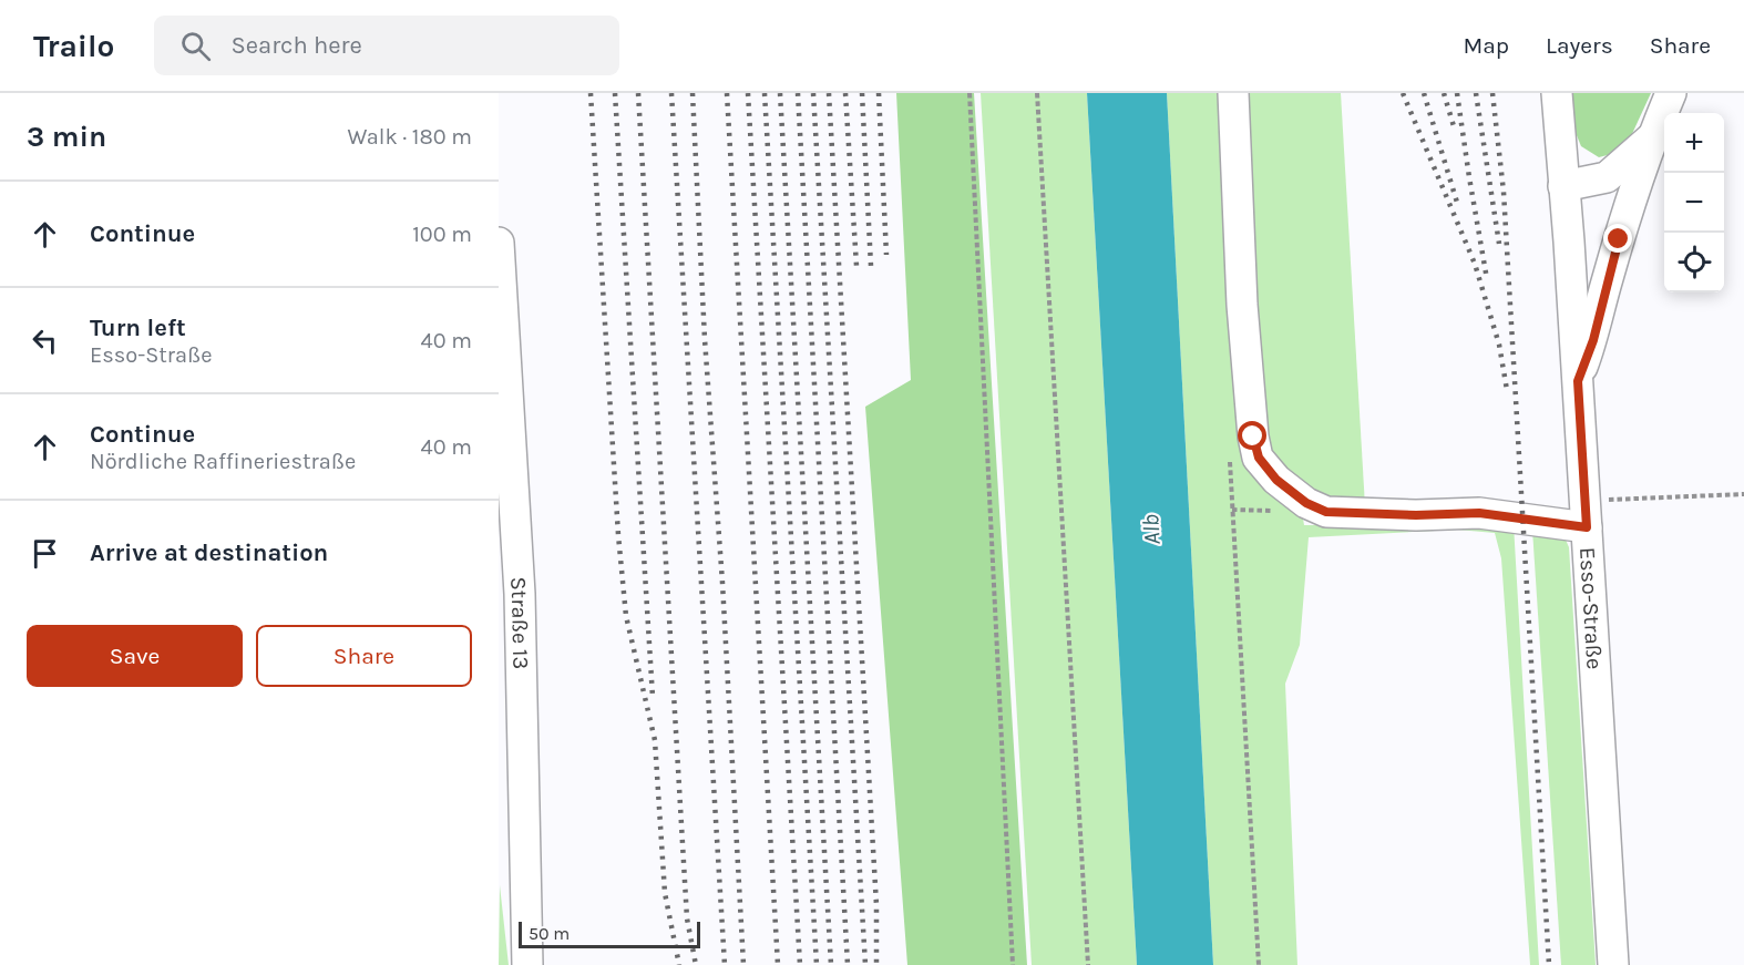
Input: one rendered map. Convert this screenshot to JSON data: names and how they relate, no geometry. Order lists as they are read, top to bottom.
{
  "streets": {
    "street": ["Esso-Straße", "Straße 13"]
  },
  "water": ["Alb"],
  "scale_bar": "50 m",
  "page": {
    "header": "Trailo",
    "search": "Search here",
    "nav": ["Map", "Layers", "Share"],
    "heading": ["3 min", "Walk · 180 m"],
    "map_buttons": ["+", "−"],
    "list": [
      ["Continue", "100 m"],
      ["Turn left", "Esso-Straße", "40 m"],
      ["Continue", "Nördliche Raffineriestraße", "40 m"],
      "Arrive at destination"
    ],
    "buttons": ["Save", "Share"],
    "scale": "50 m"
  }
}
